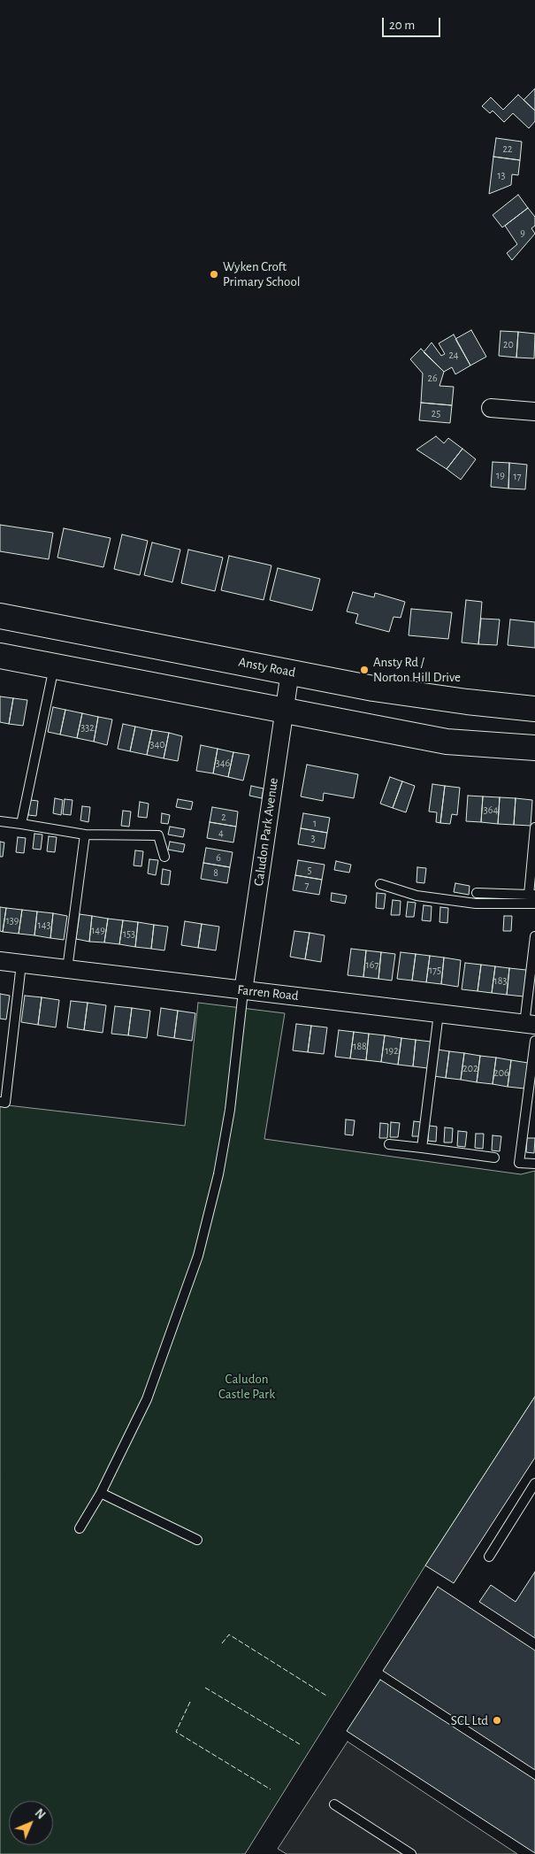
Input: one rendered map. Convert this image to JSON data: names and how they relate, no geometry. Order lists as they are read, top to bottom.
{
  "streets": {
    "highway": ["Ansty Road"],
    "street": ["Caludon Park Avenue", "Farren Road"]
  },
  "crossings": [
    ["Ansty Road", "Caludon Park Avenue"],
    ["Caludon Park Avenue", "Farren Road"]
  ],
  "parks": ["Caludon Castle Park"],
  "places": ["Wyken Croft Primary School", "Ansty Rd / Norton Hill Drive", "SCL Ltd"],
  "house_numbers": [
    "22",
    "13",
    "9",
    "20",
    "24",
    "26",
    "25",
    "19",
    "17",
    "332",
    "340",
    "346",
    "364",
    "2",
    "1",
    "4",
    "3",
    "6",
    "5",
    "8",
    "7",
    "139",
    "143",
    "149",
    "153",
    "167",
    "175",
    "183",
    "188",
    "192",
    "202",
    "206"
  ],
  "scale_bar": "20 m",
  "north": "top right"
}
